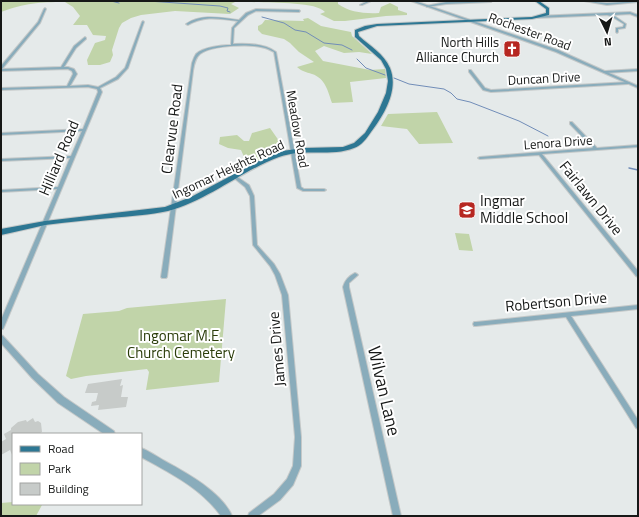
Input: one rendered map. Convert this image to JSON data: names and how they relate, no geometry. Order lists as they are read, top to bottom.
{
  "streets": {
    "main road": ["Ingomar Heights Road"],
    "street": [
      "Rochester Road",
      "Duncan Drive",
      "Clearvue Road",
      "Meadow Road",
      "Lenora Drive",
      "Hilliard Road",
      "Fairlawn Drive",
      "Robertson Drive",
      "James Drive",
      "Wilvan Lane"
    ]
  },
  "crossings": [
    ["Rochester Road", "Duncan Drive"],
    ["Rochester Road", "Ingomar Heights Road"],
    ["Clearvue Road", "Meadow Road"],
    ["Clearvue Road", "Ingomar Heights Road"],
    ["Meadow Road", "Ingomar Heights Road"],
    ["Lenora Drive", "Fairlawn Drive"],
    ["Hilliard Road", "Ingomar Heights Road"],
    ["Ingomar Heights Road", "James Drive"]
  ],
  "parks": ["Ingomar M.E. Church Cemetery"],
  "places": {
    "church": ["North Hills Alliance Church"],
    "school or university": ["Ingmar Middle School"]
  },
  "legend": ["Road", "Park", "Building"],
  "north": "bottom"
}
